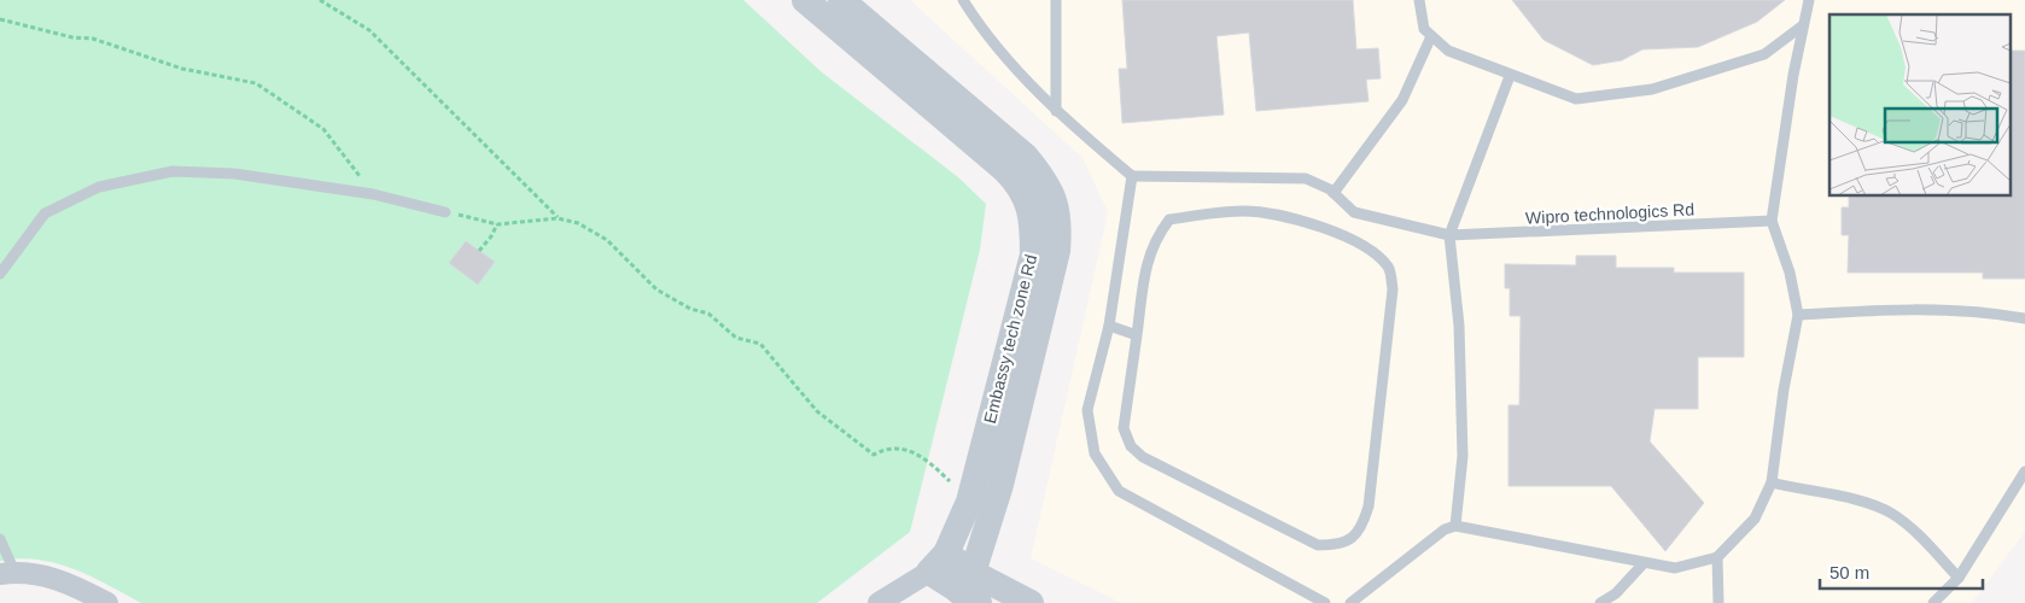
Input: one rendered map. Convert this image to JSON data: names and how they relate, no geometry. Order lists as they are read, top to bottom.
{
  "streets": {
    "street": ["Embassy tech zone Rd"],
    "lane": ["Wipro technologics Rd"]
  },
  "scale_bar": "50 m"
}
